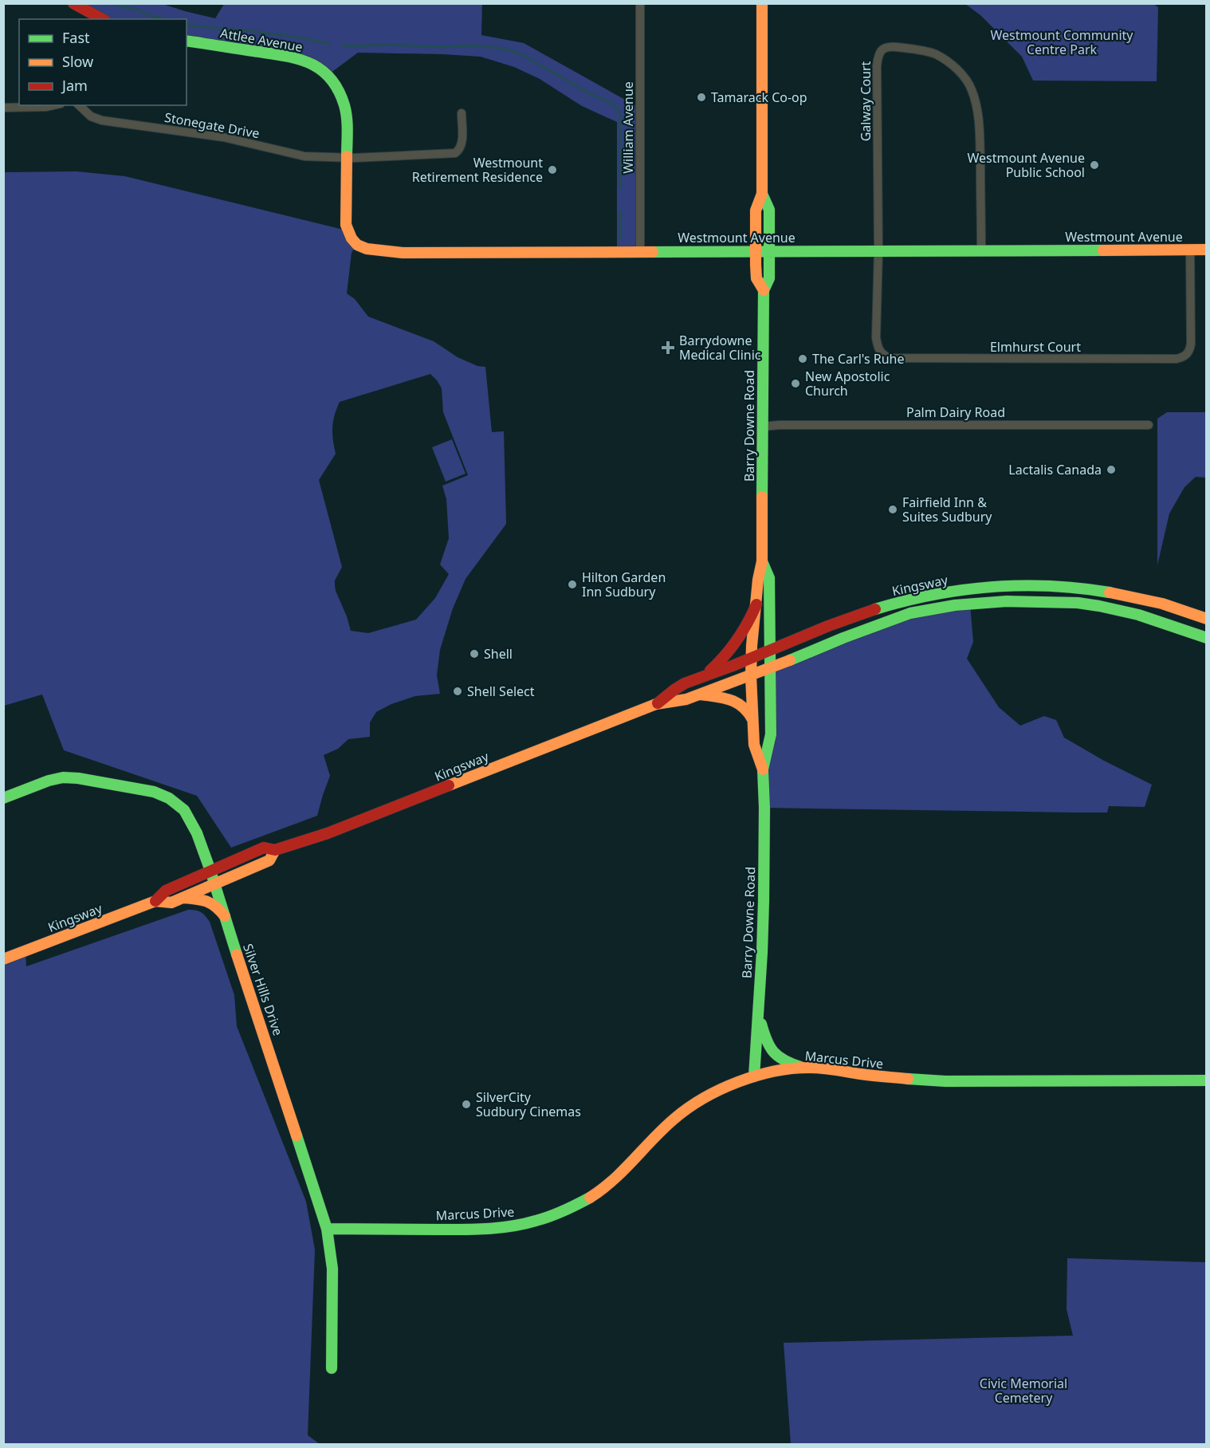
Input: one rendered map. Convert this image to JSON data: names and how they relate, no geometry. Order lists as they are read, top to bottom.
{
  "streets": {
    "street": [
      "Attlee Avenue",
      "Galway Court",
      "Stonegate Drive",
      "William Avenue",
      "Westmount Avenue",
      "Elmhurst Court",
      "Palm Dairy Road",
      "Barry Downe Road",
      "Kingsway",
      "Silver Hills Drive",
      "Marcus Drive"
    ]
  },
  "crossings": [
    ["Attlee Avenue", "Stonegate Drive"],
    ["Attlee Avenue", "Westmount Avenue"],
    ["Galway Court", "Westmount Avenue"],
    ["Galway Court", "Elmhurst Court"],
    ["Stonegate Drive", "Westmount Avenue"],
    ["William Avenue", "Westmount Avenue"],
    ["Westmount Avenue", "Elmhurst Court"],
    ["Westmount Avenue", "Barry Downe Road"],
    ["Palm Dairy Road", "Barry Downe Road"],
    ["Barry Downe Road", "Kingsway"],
    ["Barry Downe Road", "Marcus Drive"],
    ["Kingsway", "Silver Hills Drive"],
    ["Silver Hills Drive", "Marcus Drive"]
  ],
  "parks": ["Westmount Community Centre Park", "Civic Memorial Cemetery"],
  "places": {
    "other": [
      "Tamarack Co-op",
      "Westmount Avenue Public School",
      "Westmount Retirement Residence",
      "The Carl's Ruhe",
      "New Apostolic Church",
      "Lactalis Canada",
      "Fairfield Inn & Suites Sudbury",
      "Hilton Garden Inn Sudbury",
      "Shell",
      "Shell Select",
      "SilverCity Sudbury Cinemas"
    ],
    "health": ["Barrydowne Medical Clinic"]
  },
  "legend": ["Fast", "Slow", "Jam"]
}
